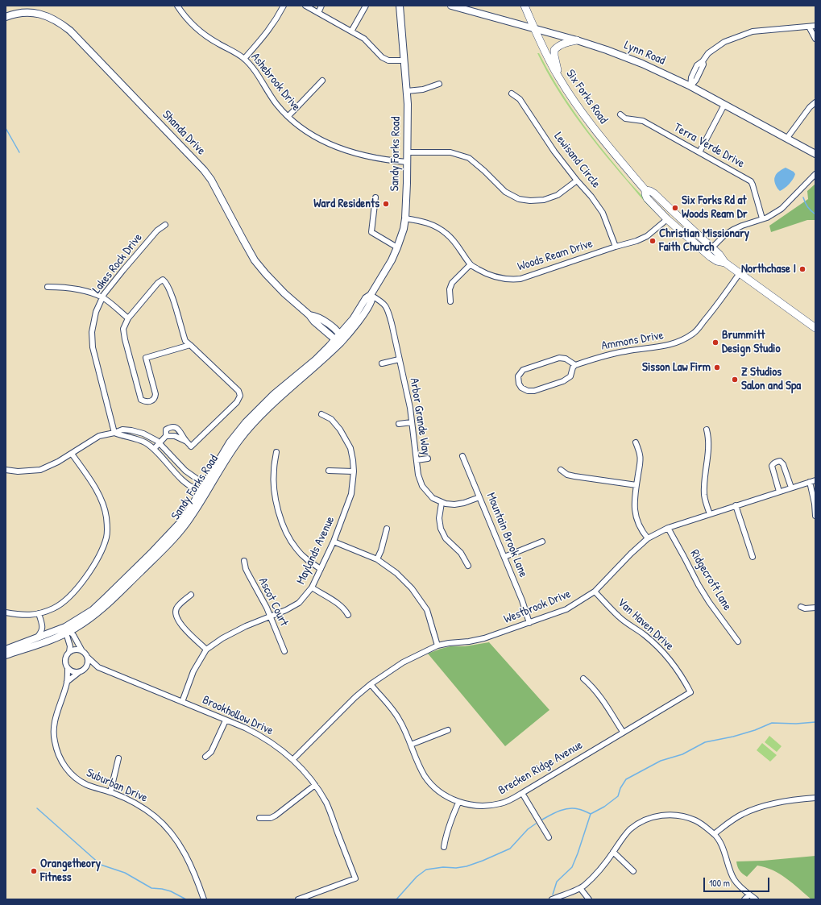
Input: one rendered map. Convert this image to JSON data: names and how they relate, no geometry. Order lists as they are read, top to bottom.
{
  "streets": {
    "main road": ["Six Forks Road"],
    "street": [
      "Lynn Road",
      "Ashebrook Drive",
      "Shanda Drive",
      "Terra Verde Drive",
      "Sandy Forks Road",
      "Lewisand Circle",
      "Woods Ream Drive",
      "Lakes Rock Drive",
      "Ammons Drive",
      "Arbor Grande Way",
      "Mountain Brook Lane",
      "Maylands Avenue",
      "Ridgecroft Lane",
      "Ascot Court",
      "Westbrook Drive",
      "Van Haven Drive",
      "Brookhollow Drive",
      "Brecken Ridge Avenue",
      "Suburban Drive"
    ]
  },
  "crossings": [
    ["Lynn Road", "Six Forks Road"],
    ["Ashebrook Drive", "Sandy Forks Road"],
    ["Six Forks Road", "Woods Ream Drive"],
    ["Six Forks Road", "Ammons Drive"],
    ["Shanda Drive", "Sandy Forks Road"],
    ["Sandy Forks Road", "Woods Ream Drive"],
    ["Sandy Forks Road", "Arbor Grande Way"],
    ["Sandy Forks Road", "Brookhollow Drive"],
    ["Sandy Forks Road", "Suburban Drive"],
    ["Lewisand Circle", "Woods Ream Drive"],
    ["Mountain Brook Lane", "Westbrook Drive"],
    ["Maylands Avenue", "Ascot Court"],
    ["Maylands Avenue", "Brookhollow Drive"],
    ["Ridgecroft Lane", "Westbrook Drive"],
    ["Westbrook Drive", "Van Haven Drive"],
    ["Westbrook Drive", "Brookhollow Drive"],
    ["Westbrook Drive", "Brecken Ridge Avenue"],
    ["Van Haven Drive", "Brecken Ridge Avenue"],
    ["Brookhollow Drive", "Suburban Drive"]
  ],
  "places": [
    "Ward Residents",
    "Six Forks Rd at Woods Ream Dr",
    "Christian Missionary Faith Church",
    "Northchase I",
    "Brummitt Design Studio",
    "Sisson Law Firm",
    "Z Studios Salon and Spa",
    "Orangetheory Fitness"
  ],
  "scale_bar": "100 m"
}
